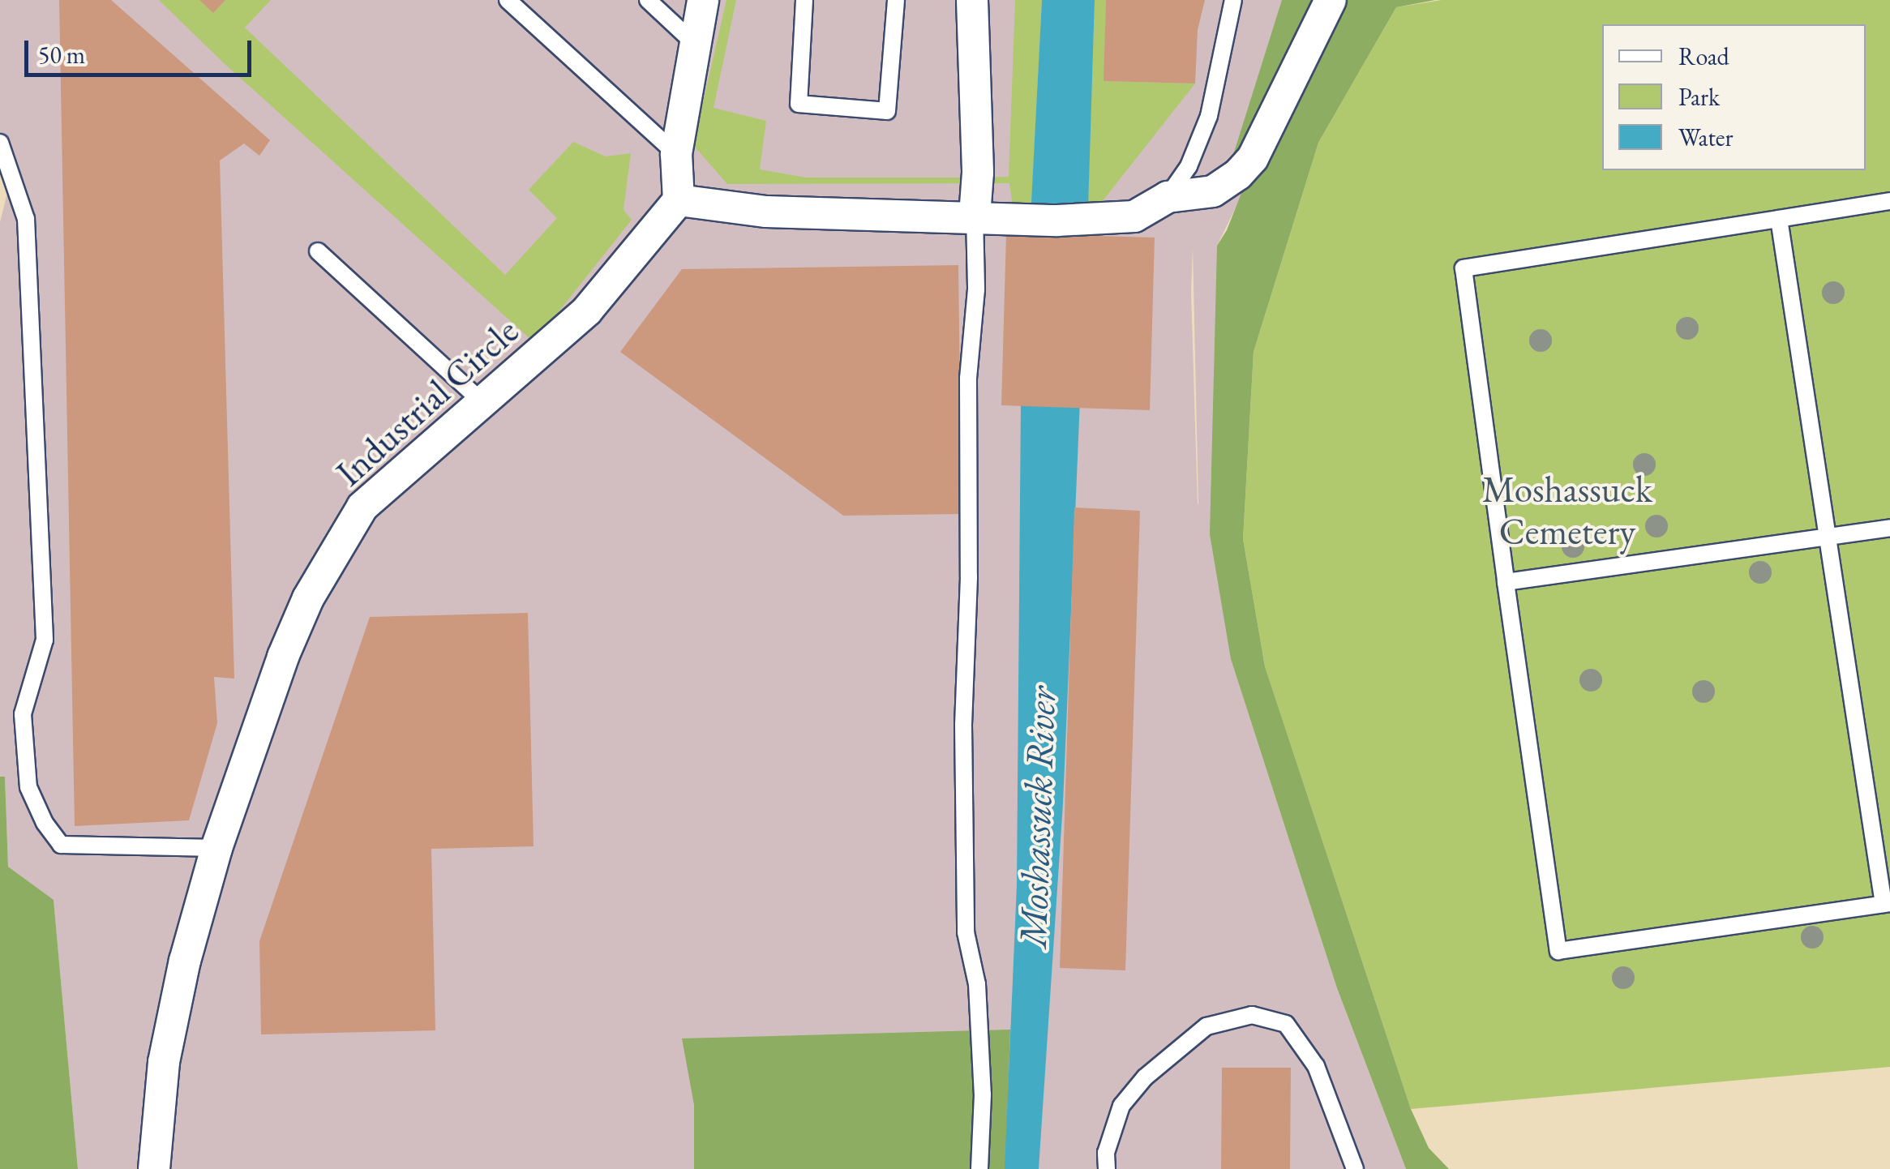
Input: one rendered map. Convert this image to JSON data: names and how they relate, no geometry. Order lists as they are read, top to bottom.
{
  "streets": {
    "street": ["Industrial Circle"]
  },
  "water": ["Moshassuck River"],
  "parks": ["Moshassuck Cemetery"],
  "legend": ["Road", "Park", "Water"],
  "scale_bar": "50 m"
}
